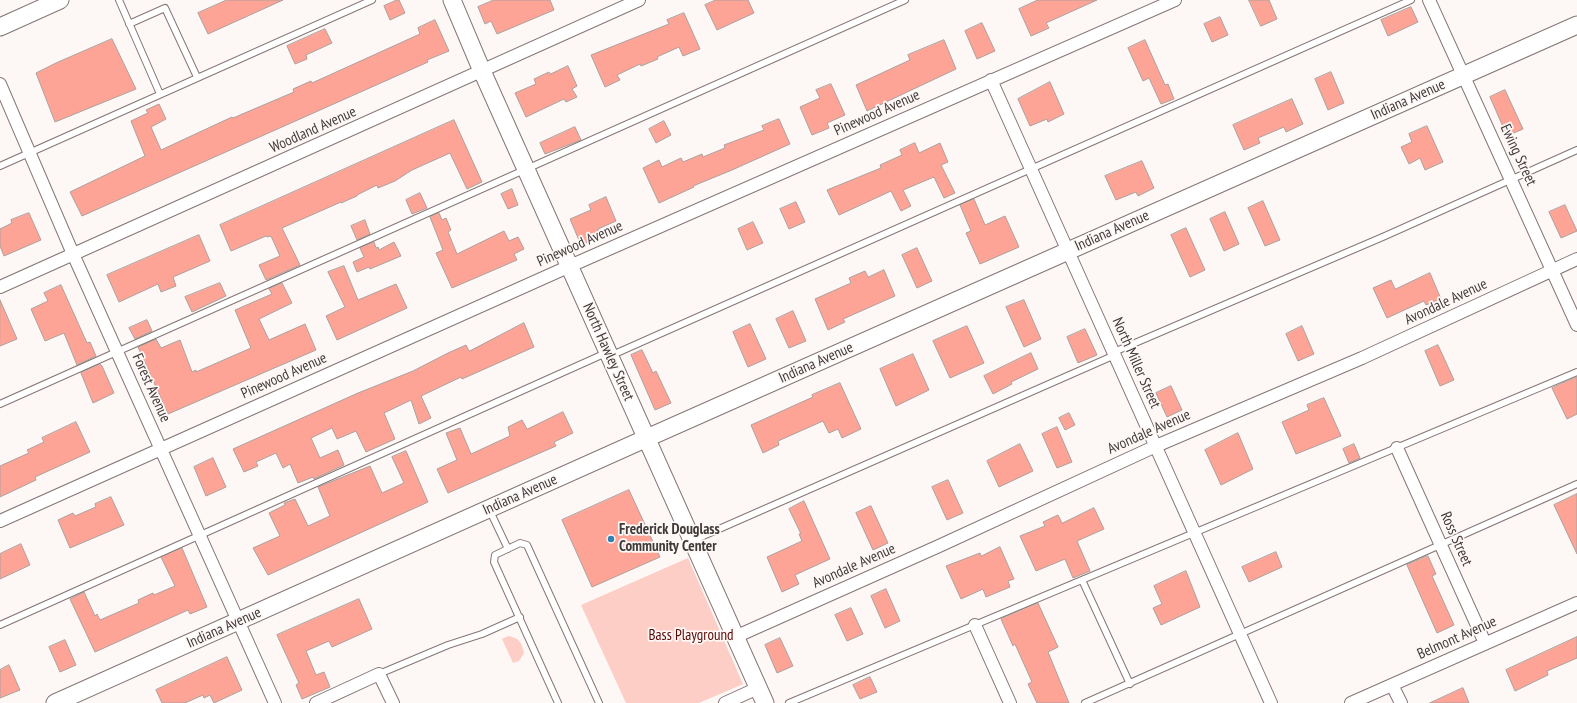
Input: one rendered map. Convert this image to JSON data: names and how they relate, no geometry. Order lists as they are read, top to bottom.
{
  "streets": {
    "street": [
      "Indiana Avenue",
      "Pinewood Avenue",
      "Woodland Avenue",
      "Ewing Street",
      "Avondale Avenue",
      "North Hawley Street",
      "North Miller Street",
      "Forest Avenue",
      "Ross Street",
      "Belmont Avenue"
    ]
  },
  "crossings": [
    ["Indiana Avenue", "Ewing Street"],
    ["Indiana Avenue", "North Hawley Street"],
    ["Indiana Avenue", "North Miller Street"],
    ["Indiana Avenue", "Forest Avenue"],
    ["Pinewood Avenue", "North Hawley Street"],
    ["Pinewood Avenue", "North Miller Street"],
    ["Pinewood Avenue", "Forest Avenue"],
    ["Woodland Avenue", "North Hawley Street"],
    ["Woodland Avenue", "Forest Avenue"],
    ["Ewing Street", "Avondale Avenue"],
    ["Avondale Avenue", "North Hawley Street"],
    ["Avondale Avenue", "North Miller Street"],
    ["Ross Street", "Belmont Avenue"]
  ],
  "parks": ["Bass Playground"],
  "places": ["Frederick Douglass Community Center"]
}
